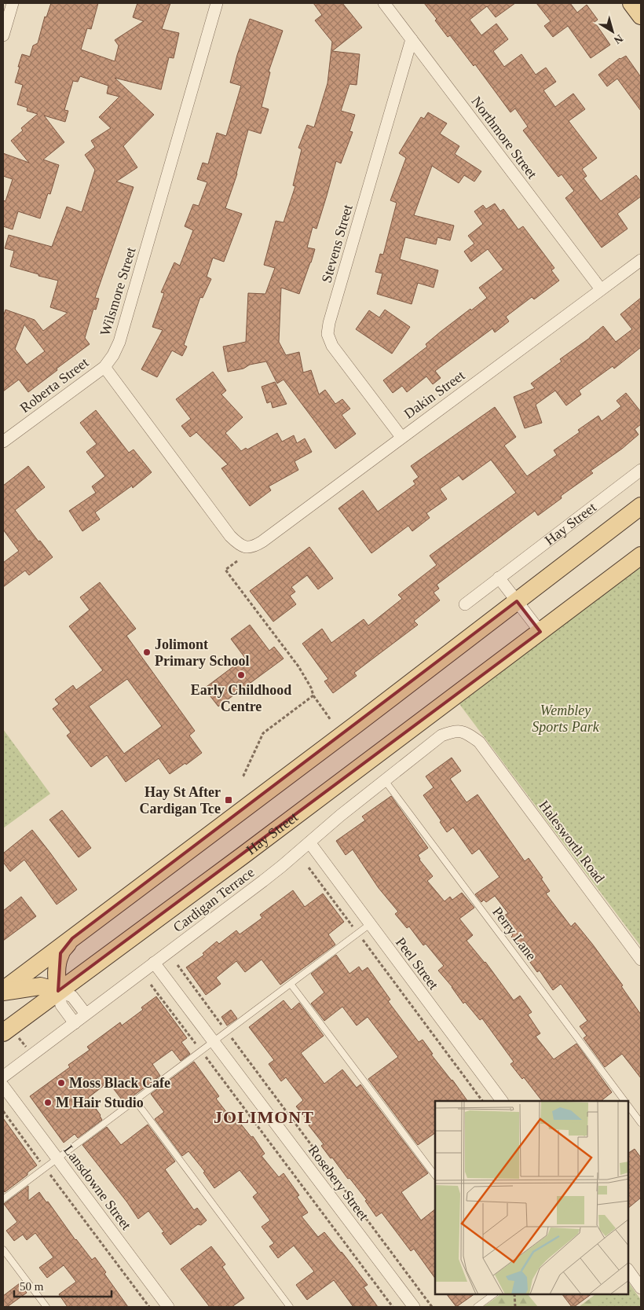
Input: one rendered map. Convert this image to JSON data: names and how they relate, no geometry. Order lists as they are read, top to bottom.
{
  "streets": {
    "main road": ["Hay Street"],
    "street": [
      "Northmore Street",
      "Stevens Street",
      "Wilsmore Street",
      "Roberta Street",
      "Dakin Street",
      "Halesworth Road",
      "Cardigan Terrace",
      "Peel Street",
      "Rosebery Street",
      "Lansdowne Street"
    ],
    "lane": ["Perry Lane"]
  },
  "crossings": [
    ["Northmore Street", "Stevens Street"],
    ["Northmore Street", "Dakin Street"],
    ["Stevens Street", "Dakin Street"],
    ["Wilsmore Street", "Roberta Street"],
    ["Wilsmore Street", "Dakin Street"],
    ["Roberta Street", "Dakin Street"],
    ["Halesworth Road", "Cardigan Terrace"],
    ["Cardigan Terrace", "Perry Lane"],
    ["Cardigan Terrace", "Peel Street"],
    ["Cardigan Terrace", "Rosebery Street"]
  ],
  "districts": ["JOLIMONT"],
  "parks": ["Wembley Sports Park"],
  "places": {
    "other": [
      "Jolimont Primary School",
      "Early Childhood Centre",
      "Moss Black Cafe",
      "M Hair Studio"
    ],
    "transit": ["Hay St After Cardigan Tce"]
  },
  "scale_bar": "50 m",
  "north": "bottom right"
}
